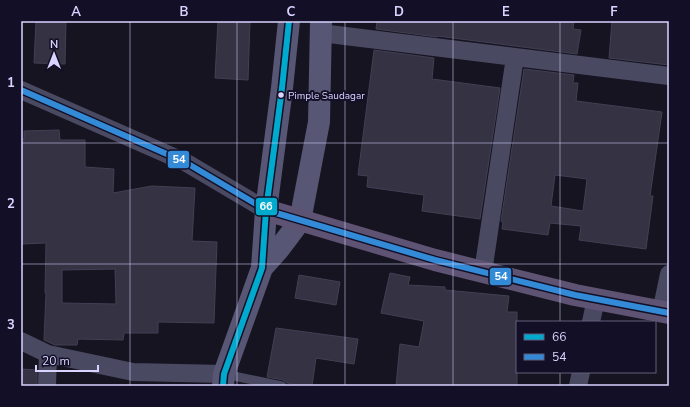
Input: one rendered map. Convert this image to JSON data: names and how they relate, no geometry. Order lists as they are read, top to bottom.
{
  "places": ["Pimple Saudagar"],
  "lines": ["transit line 66", "transit line 54"],
  "legend": ["66", "54"],
  "scale_bar": "20 m",
  "north": "top",
  "grid": {
    "columns": [
      "A",
      "B",
      "C",
      "D",
      "E",
      "F"
    ],
    "rows": ["1", "2", "3"]
  }
}
